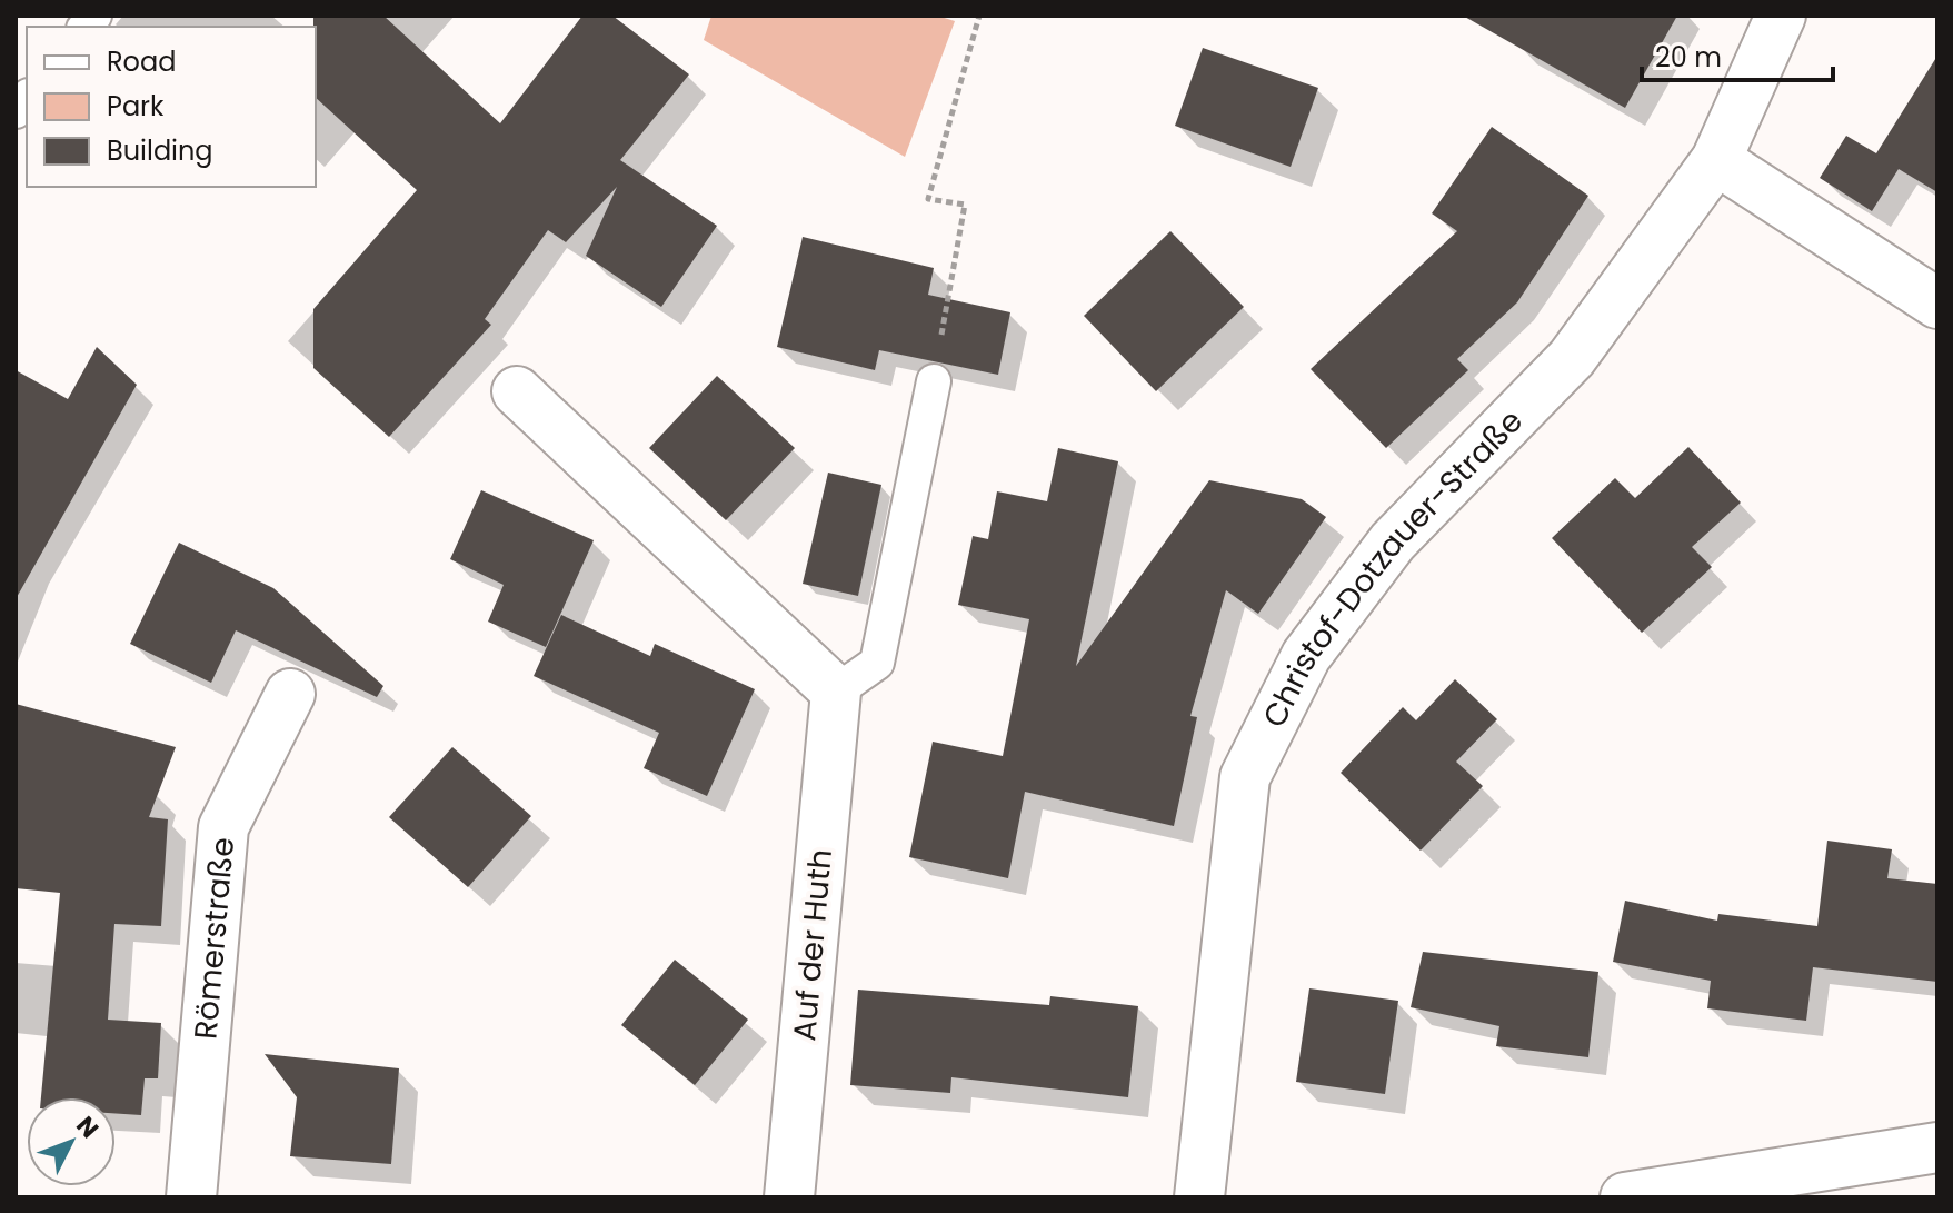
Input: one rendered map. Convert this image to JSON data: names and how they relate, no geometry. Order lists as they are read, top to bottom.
{
  "streets": {
    "street": ["Christof-Dotzauer-Straße", "Römerstraße", "Auf der Huth"]
  },
  "legend": ["Road", "Park", "Building"],
  "scale_bar": "20 m",
  "north": "top right"
}
